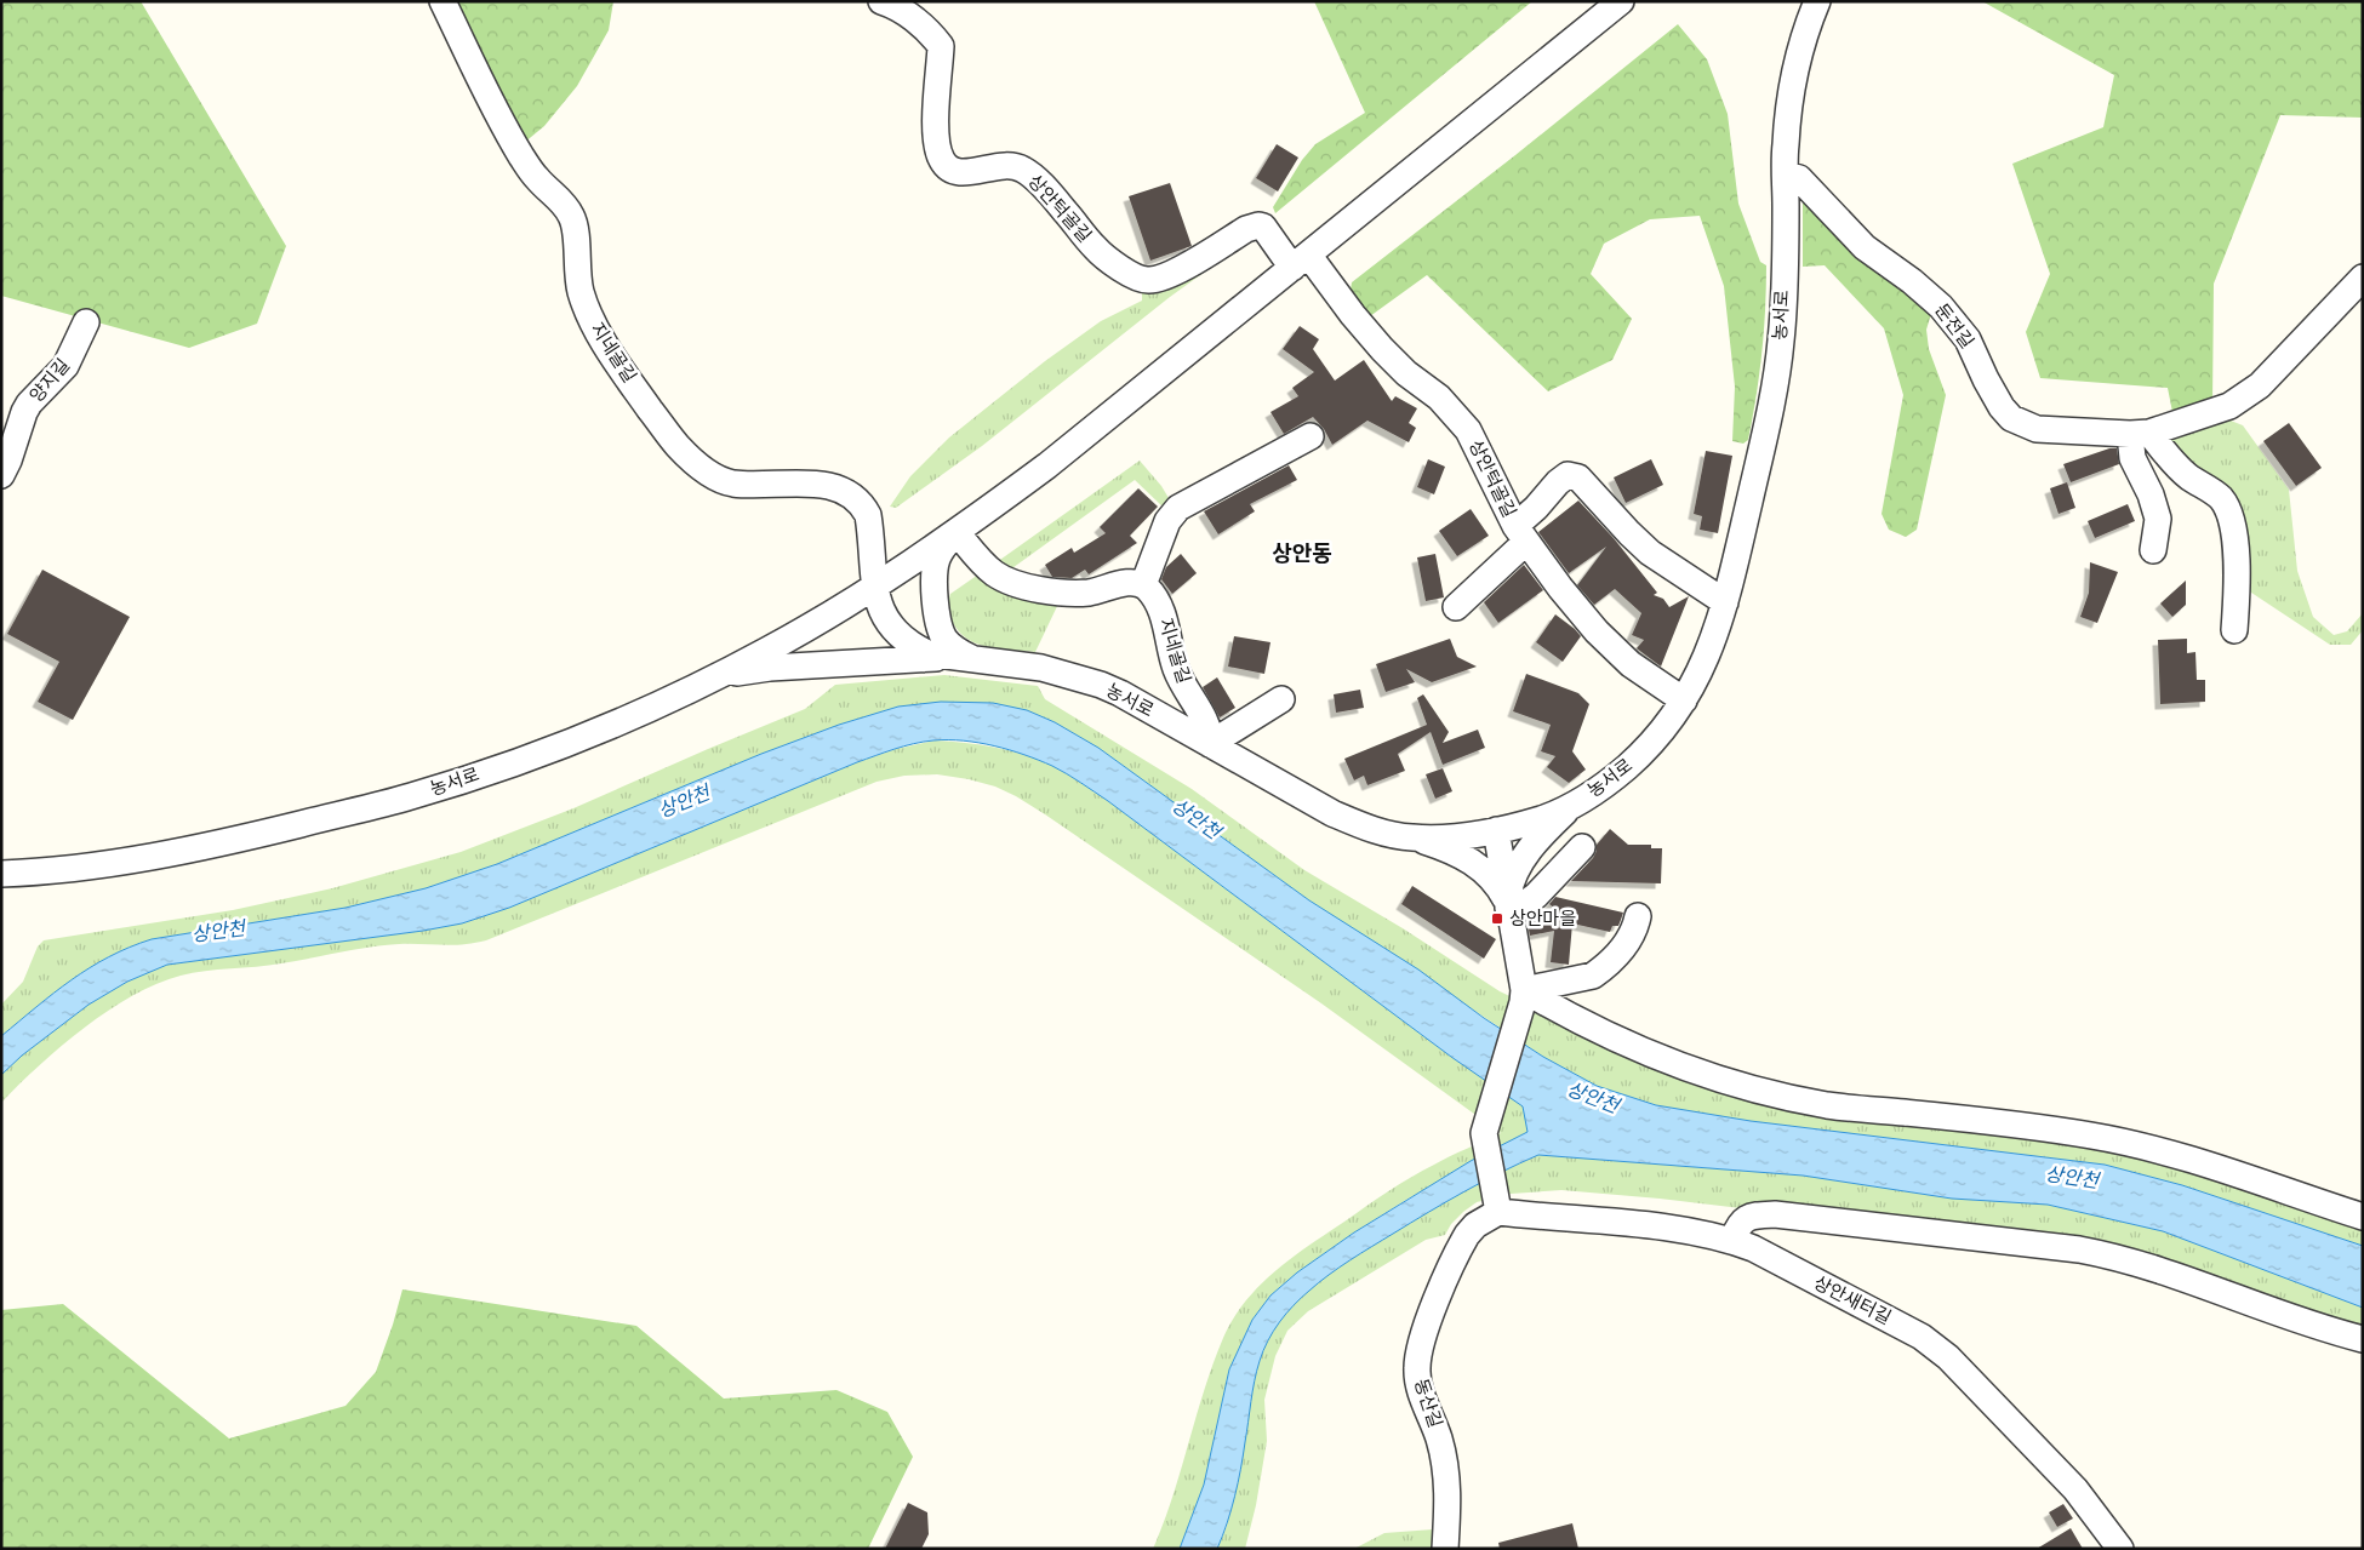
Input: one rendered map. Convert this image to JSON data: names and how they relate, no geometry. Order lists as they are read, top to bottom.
{
  "streets": {
    "street": [
      "상안턱골길",
      "농서로",
      "둔전길",
      "지네골길",
      "양지길",
      "상안새터길",
      "동산길"
    ]
  },
  "crossings": [
    ["상안턱골길", "농서로"],
    ["농서로", "둔전길"],
    ["농서로", "지네골길"],
    ["상안새터길", "동산길"]
  ],
  "districts": ["상안동"],
  "water": ["상안천"],
  "places": {
    "transit": ["상안마을"]
  }
}
